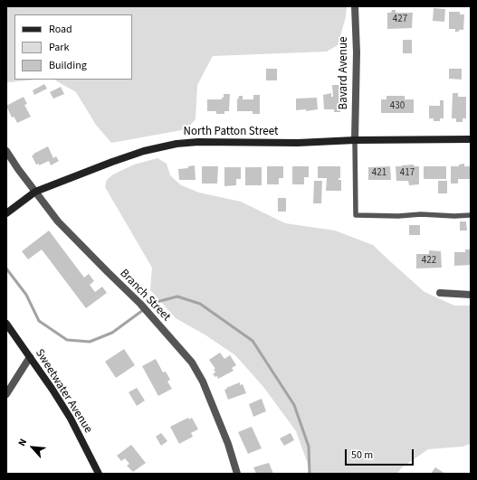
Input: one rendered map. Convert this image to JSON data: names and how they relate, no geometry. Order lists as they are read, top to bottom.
{
  "streets": {
    "street": [
      "Bavard Avenue",
      "North Patton Street",
      "Branch Street",
      "Sweetwater Avenue"
    ]
  },
  "crossings": [
    ["Bavard Avenue", "North Patton Street"],
    ["North Patton Street", "Branch Street"]
  ],
  "house_numbers": [
    "427",
    "430",
    "421",
    "417",
    "422"
  ],
  "legend": ["Road", "Park", "Building"],
  "scale_bar": "50 m",
  "north": "top left"
}
